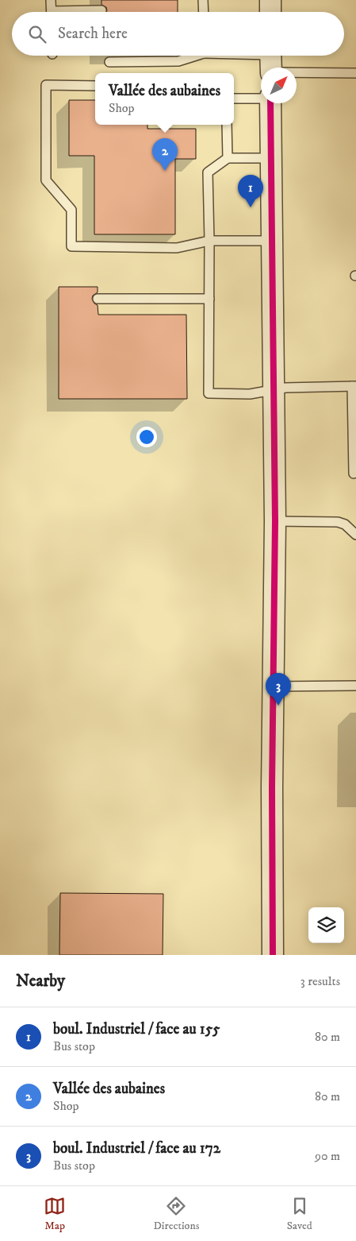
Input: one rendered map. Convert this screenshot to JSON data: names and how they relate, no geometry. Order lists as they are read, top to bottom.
{
  "north": "top right",
  "page": {
    "search": "Search here",
    "popup": ["Vallée des aubaines", "Shop"],
    "pins": ["2", "1", "3"],
    "heading": ["Nearby", "3 results"],
    "list": [
      {
        "mark": "1",
        "name": "boul. Industriel / face au 155",
        "note": "Bus stop",
        "value": "80 m"
      },
      {
        "mark": "2",
        "name": "Vallée des aubaines",
        "note": "Shop",
        "value": "80 m"
      },
      {
        "mark": "3",
        "name": "boul. Industriel / face au 172",
        "note": "Bus stop",
        "value": "90 m"
      }
    ],
    "nav": ["Map", "Directions", "Saved"]
  }
}
